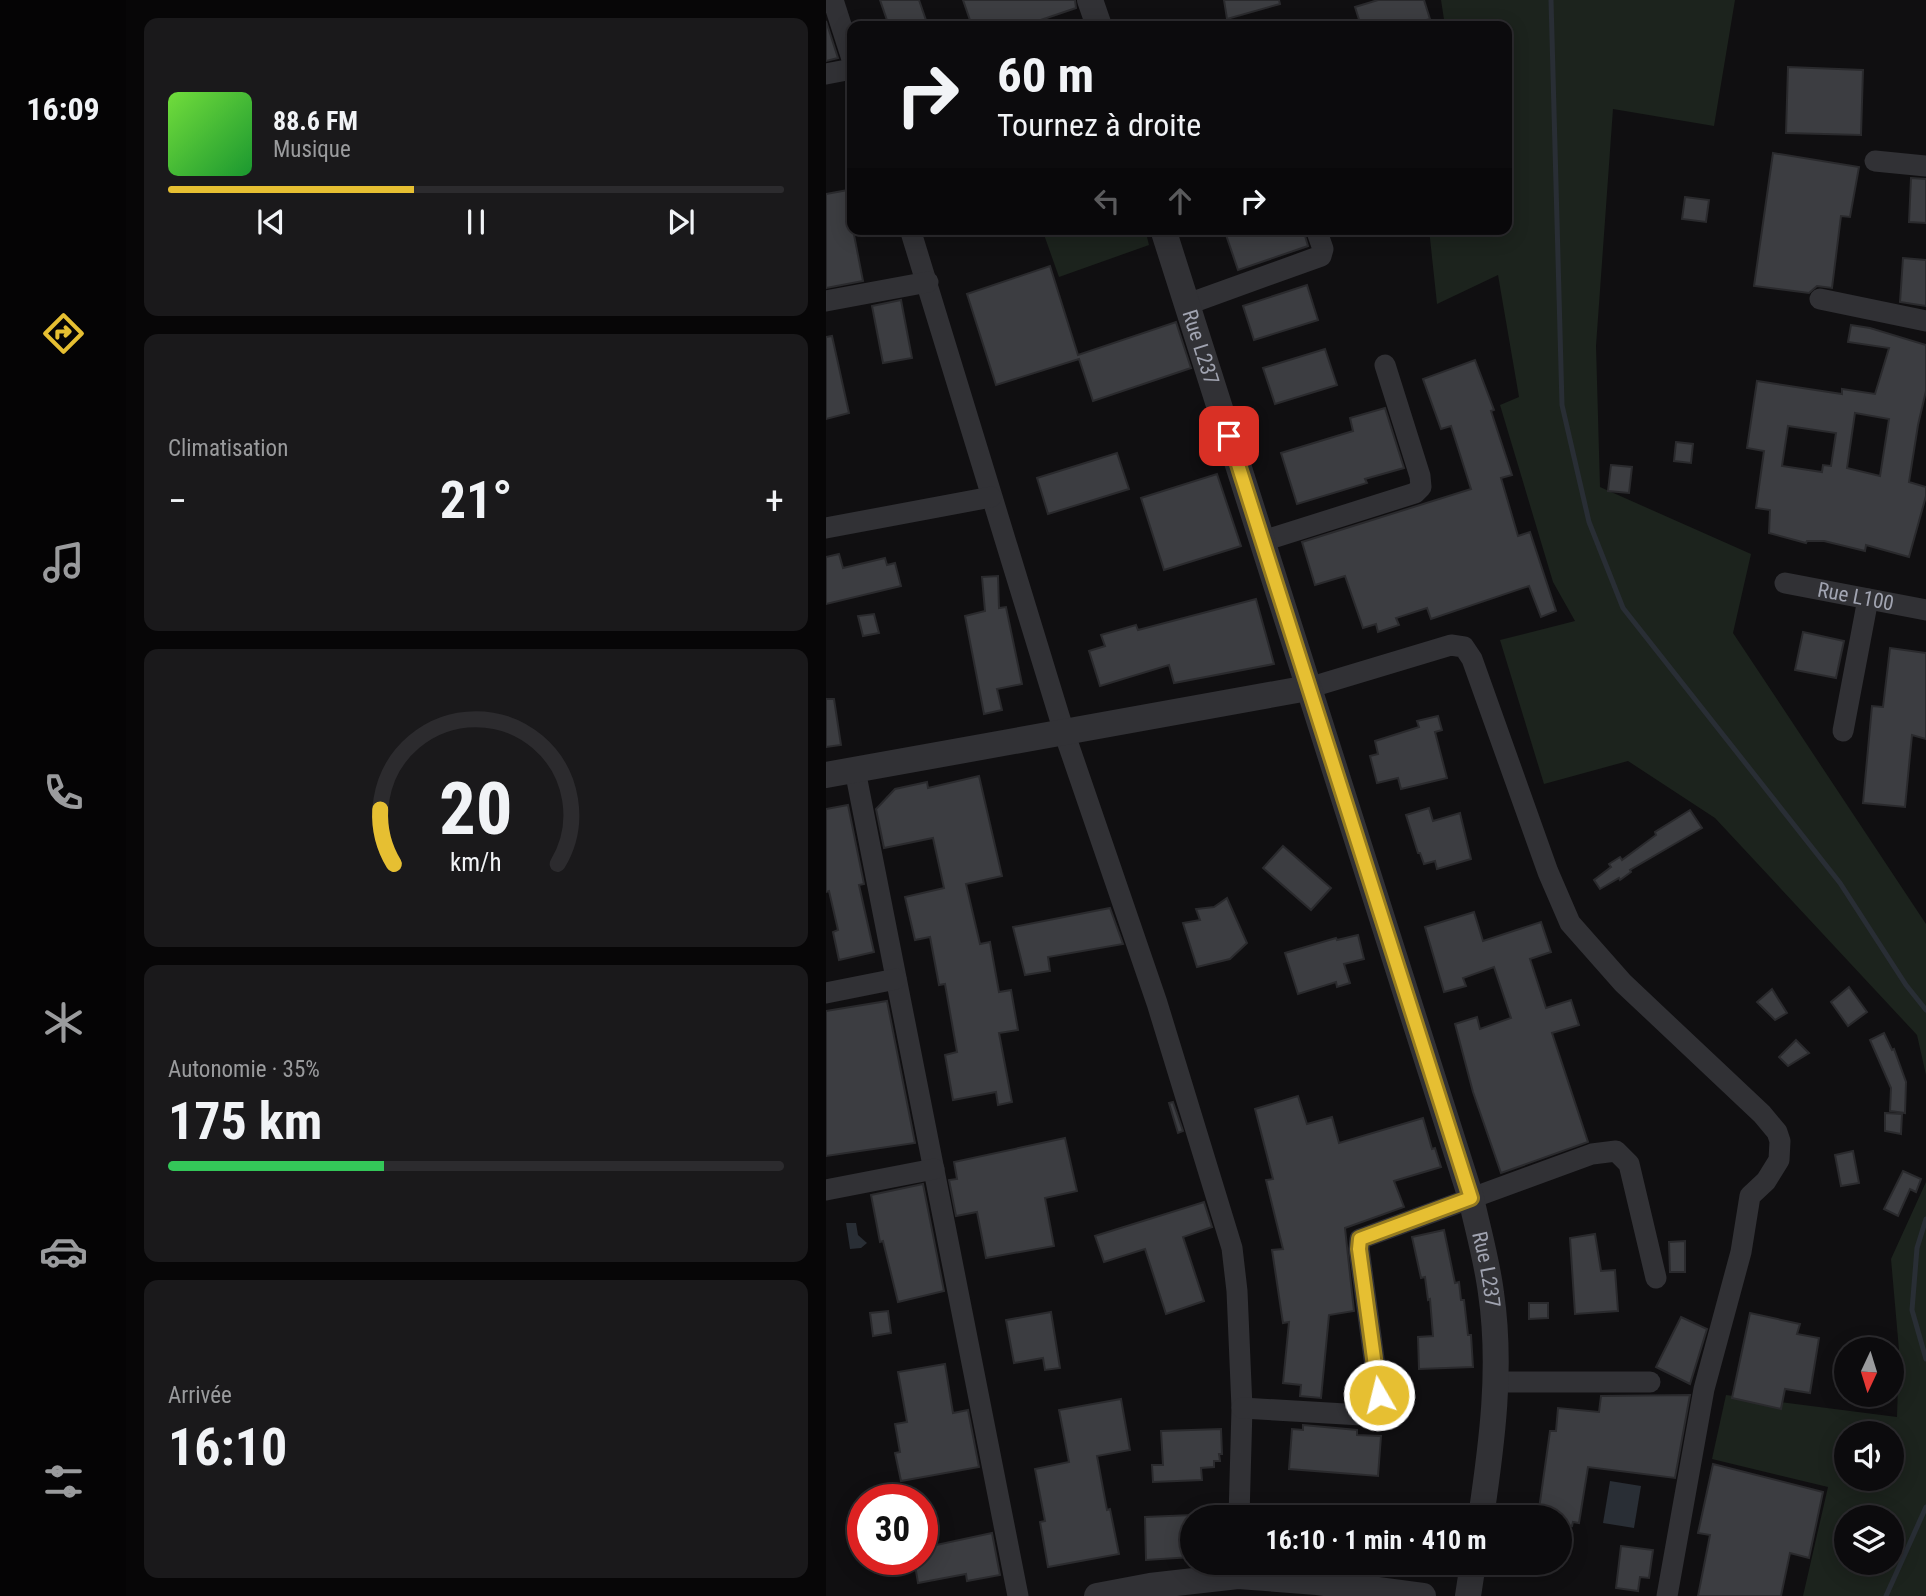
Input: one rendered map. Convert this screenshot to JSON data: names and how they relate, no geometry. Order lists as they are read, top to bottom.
{
  "streets": {
    "street": ["Rue L237", "Rue L100"]
  },
  "north": "bottom",
  "page": {
    "tabs": "16:09",
    "turn": ["60 m", "Tournez à droite"],
    "song": ["88.6 FM", "Musique"],
    "tile": [
      "Climatisation",
      ["Autonomie · 35%", "175 km"],
      ["Arrivée", "16:10"]
    ],
    "heat": ["−", "21°", "+"],
    "limit": "30",
    "trip": "16:10 · 1 min · 410 m",
    "gauge": ["20", "km/h"]
  }
}
